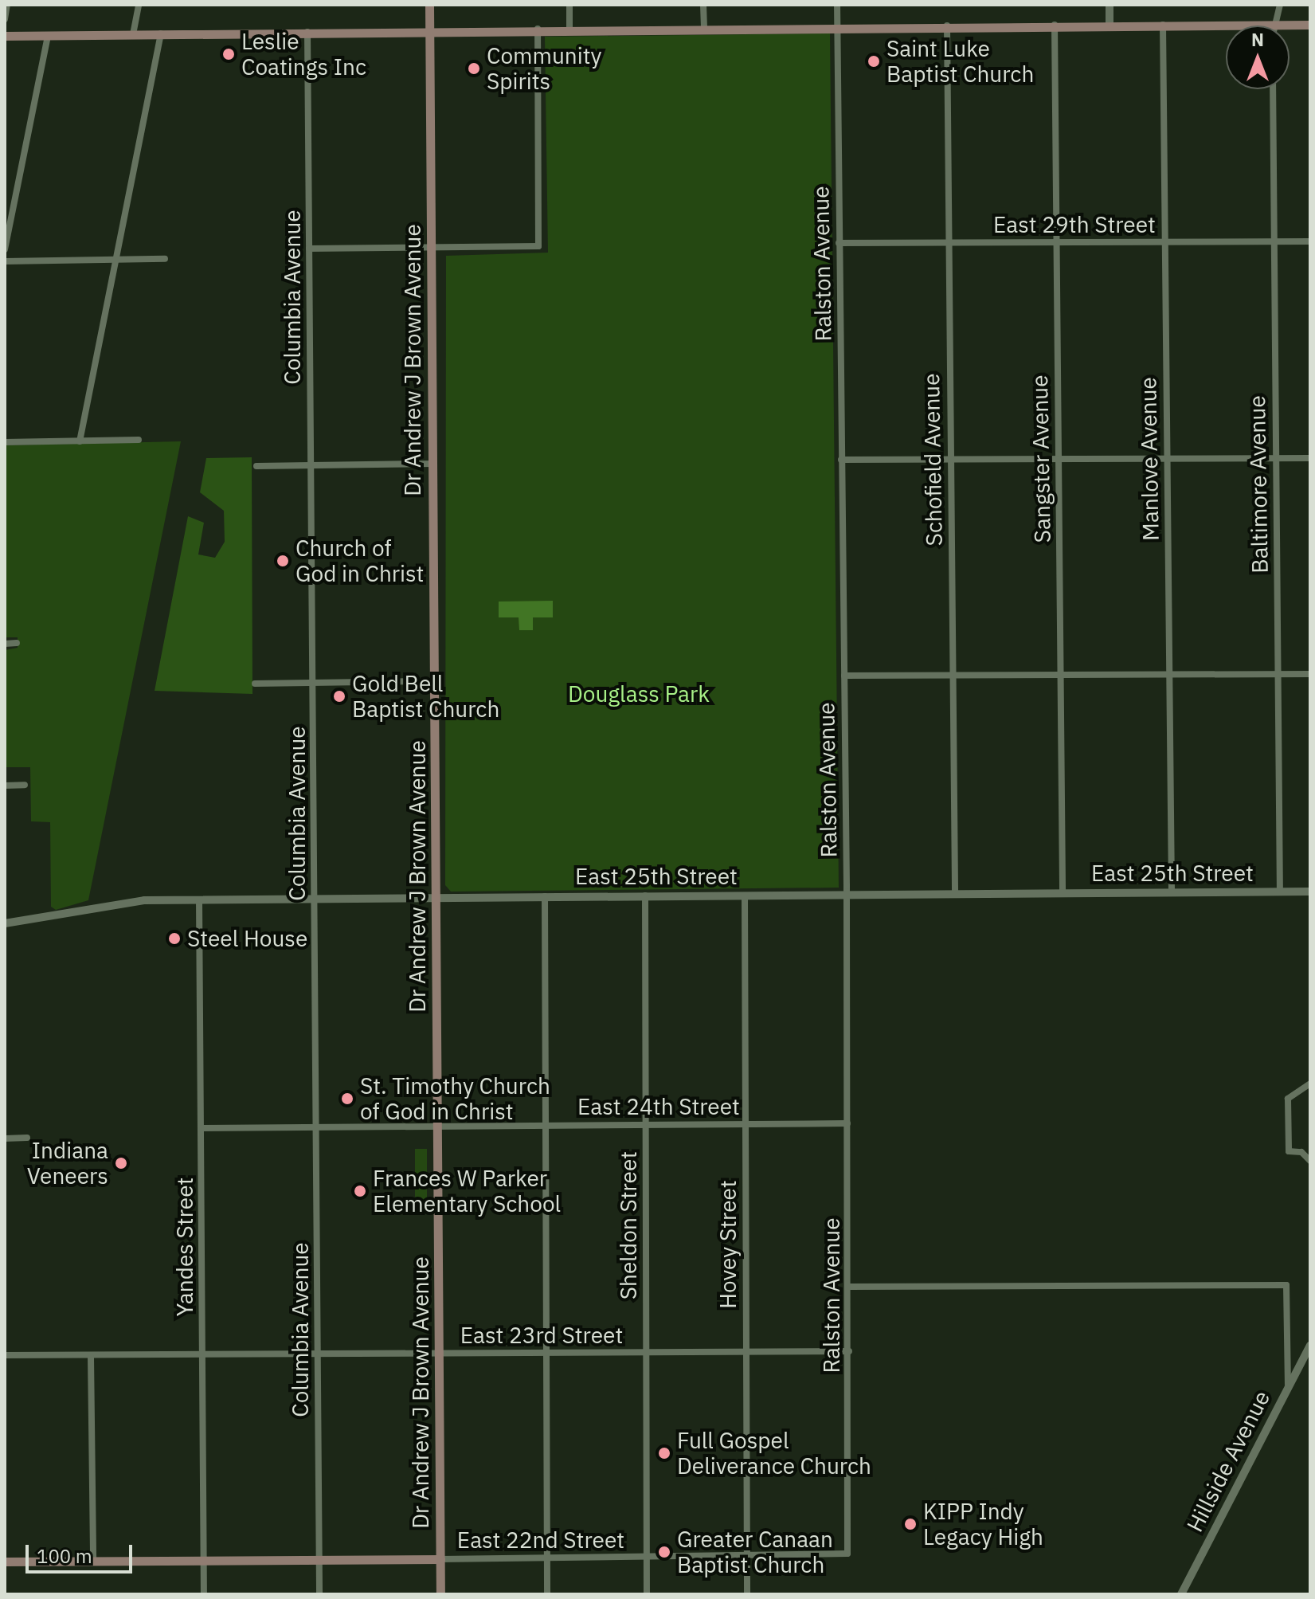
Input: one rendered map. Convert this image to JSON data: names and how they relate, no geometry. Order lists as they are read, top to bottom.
{
  "streets": {
    "main road": ["Dr Andrew J Brown Avenue", "East 22nd Street"],
    "street": [
      "East 29th Street",
      "Ralston Avenue",
      "Columbia Avenue",
      "Sangster Avenue",
      "Manlove Avenue",
      "Schofield Avenue",
      "Baltimore Avenue",
      "East 25th Street",
      "East 24th Street",
      "Sheldon Street",
      "Hovey Street",
      "Yandes Street",
      "East 23rd Street",
      "Hillside Avenue"
    ]
  },
  "crossings": [
    ["East 29th Street", "Ralston Avenue"],
    ["East 29th Street", "Sangster Avenue"],
    ["East 29th Street", "Manlove Avenue"],
    ["East 29th Street", "Schofield Avenue"],
    ["East 29th Street", "Baltimore Avenue"],
    ["Ralston Avenue", "East 25th Street"],
    ["Ralston Avenue", "East 24th Street"],
    ["Ralston Avenue", "East 23rd Street"],
    ["Ralston Avenue", "East 22nd Street"],
    ["Columbia Avenue", "East 25th Street"],
    ["Columbia Avenue", "East 24th Street"],
    ["Columbia Avenue", "East 23rd Street"],
    ["Columbia Avenue", "East 22nd Street"],
    ["Dr Andrew J Brown Avenue", "East 25th Street"],
    ["Dr Andrew J Brown Avenue", "East 24th Street"],
    ["Dr Andrew J Brown Avenue", "East 23rd Street"],
    ["Dr Andrew J Brown Avenue", "East 22nd Street"],
    ["Sangster Avenue", "East 25th Street"],
    ["Manlove Avenue", "East 25th Street"],
    ["Schofield Avenue", "East 25th Street"],
    ["Baltimore Avenue", "East 25th Street"],
    ["East 25th Street", "Sheldon Street"],
    ["East 25th Street", "Hovey Street"],
    ["East 25th Street", "Yandes Street"],
    ["East 24th Street", "Sheldon Street"],
    ["East 24th Street", "Hovey Street"],
    ["East 24th Street", "Yandes Street"],
    ["Sheldon Street", "East 23rd Street"],
    ["Sheldon Street", "East 22nd Street"],
    ["Hovey Street", "East 23rd Street"],
    ["Hovey Street", "East 22nd Street"],
    ["Yandes Street", "East 23rd Street"],
    ["Yandes Street", "East 22nd Street"]
  ],
  "parks": ["Douglass Park"],
  "places": [
    "Leslie Coatings Inc",
    "Saint Luke Baptist Church",
    "Community Spirits",
    "Church of God in Christ",
    "Gold Bell Baptist Church",
    "Steel House",
    "St. Timothy Church of God in Christ",
    "Indiana Veneers",
    "Frances W Parker Elementary School",
    "Full Gospel Deliverance Church",
    "KIPP Indy Legacy High",
    "Greater Canaan Baptist Church"
  ],
  "scale_bar": "100 m",
  "north": "top"
}
